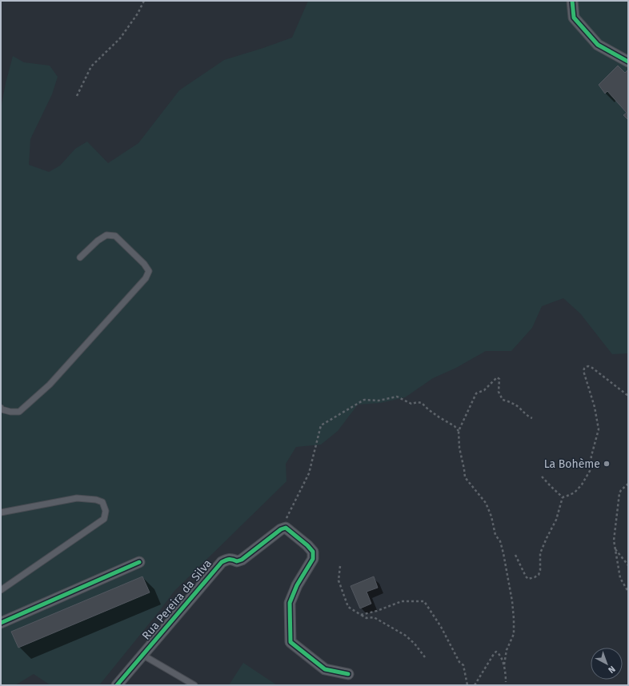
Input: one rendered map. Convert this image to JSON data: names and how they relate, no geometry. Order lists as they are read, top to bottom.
{
  "streets": {
    "street": ["Rua Pereira da Silva"]
  },
  "places": ["La Bohème"],
  "north": "bottom right"
}
